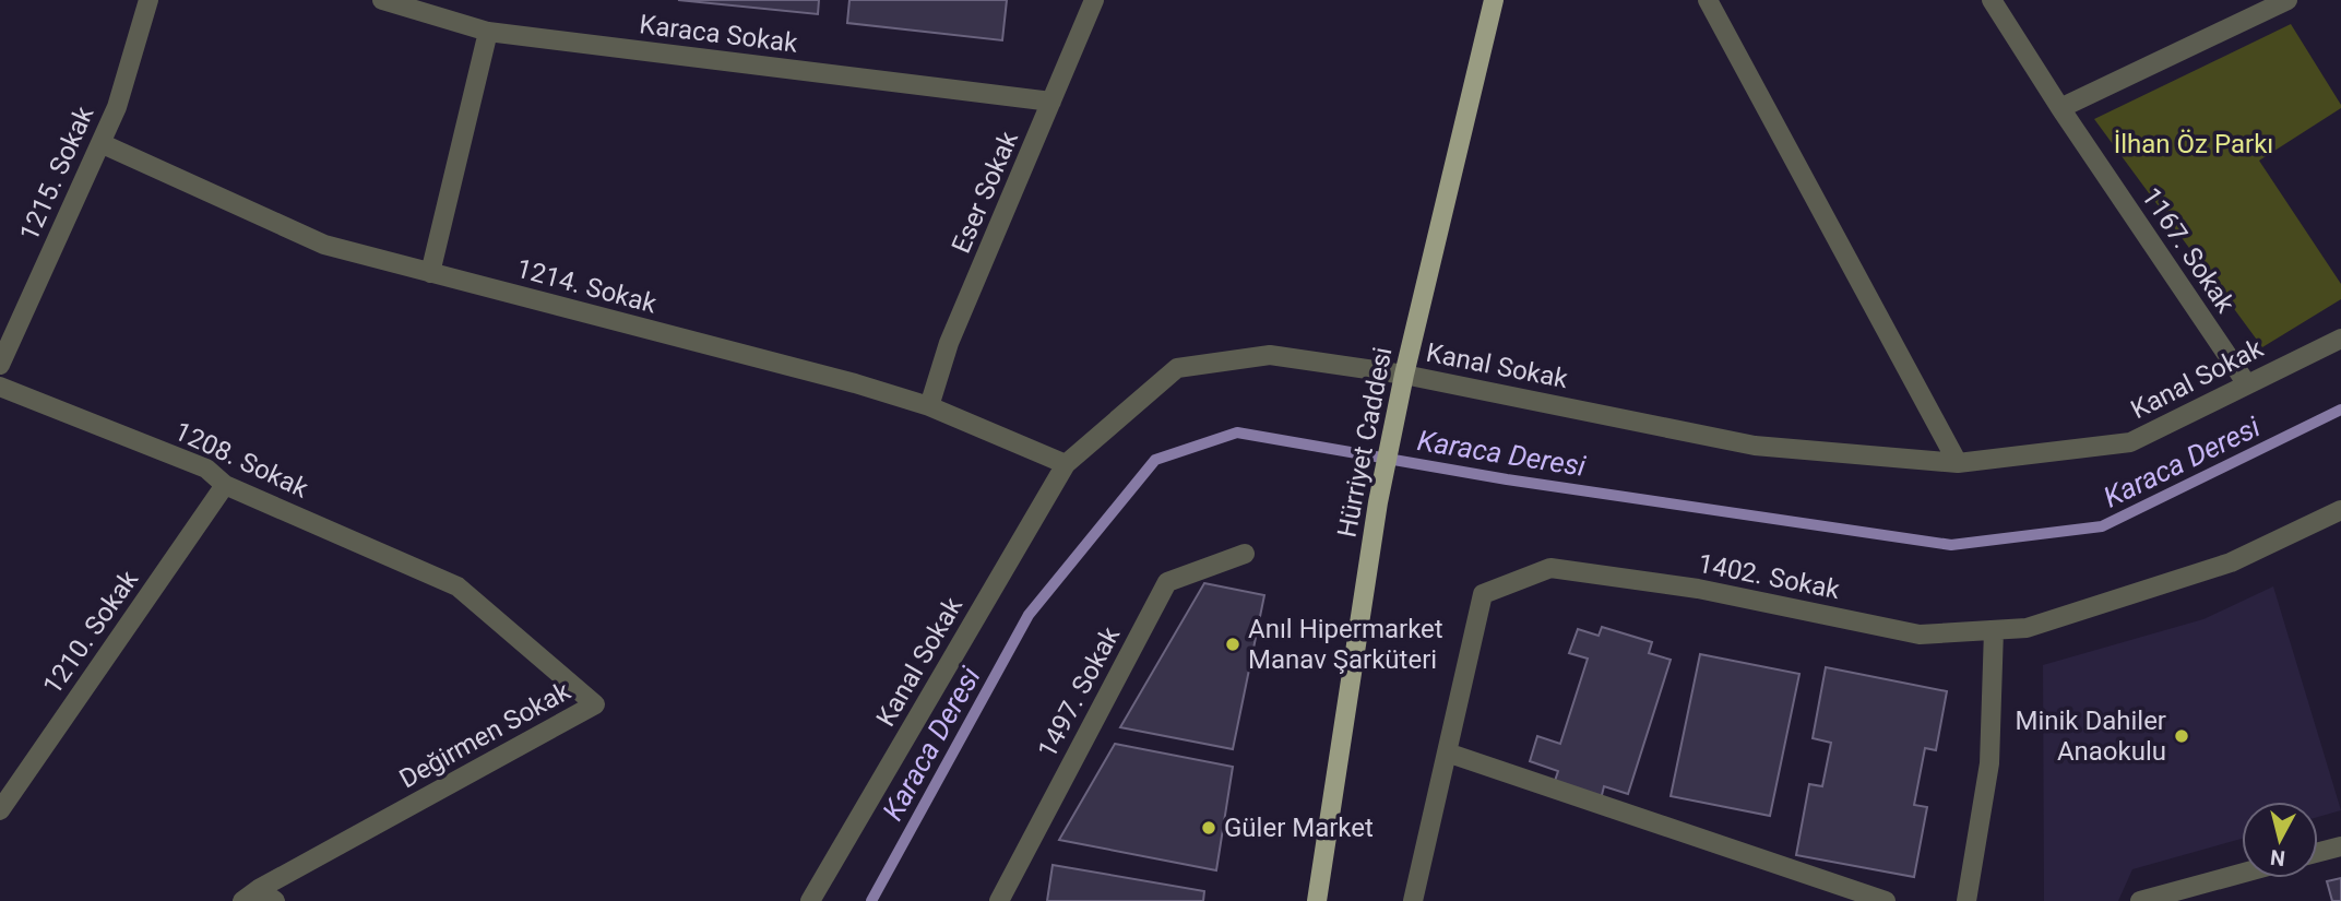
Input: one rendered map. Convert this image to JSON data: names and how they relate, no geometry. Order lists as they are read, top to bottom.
{
  "streets": {
    "main road": ["Hürriyet Caddesi"],
    "street": [
      "Karaca Sokak",
      "1215. Sokak",
      "Eser Sokak",
      "1167. Sokak",
      "1214. Sokak",
      "Kanal Sokak",
      "1208. Sokak",
      "1402. Sokak",
      "1210. Sokak",
      "1497. Sokak",
      "Değirmen Sokak"
    ]
  },
  "crossings": [
    ["Karaca Sokak", "Eser Sokak"],
    ["1215. Sokak", "1214. Sokak"],
    ["Eser Sokak", "1214. Sokak"],
    ["1167. Sokak", "Kanal Sokak"],
    ["1214. Sokak", "Kanal Sokak"],
    ["Kanal Sokak", "Hürriyet Caddesi"],
    ["1208. Sokak", "1210. Sokak"],
    ["1208. Sokak", "Değirmen Sokak"]
  ],
  "water": ["Karaca Deresi"],
  "parks": ["İlhan Öz Parkı"],
  "places": ["Anıl Hipermarket Manav Şarküteri", "Minik Dahiler Anaokulu", "Güler Market"],
  "north": "bottom"
}
